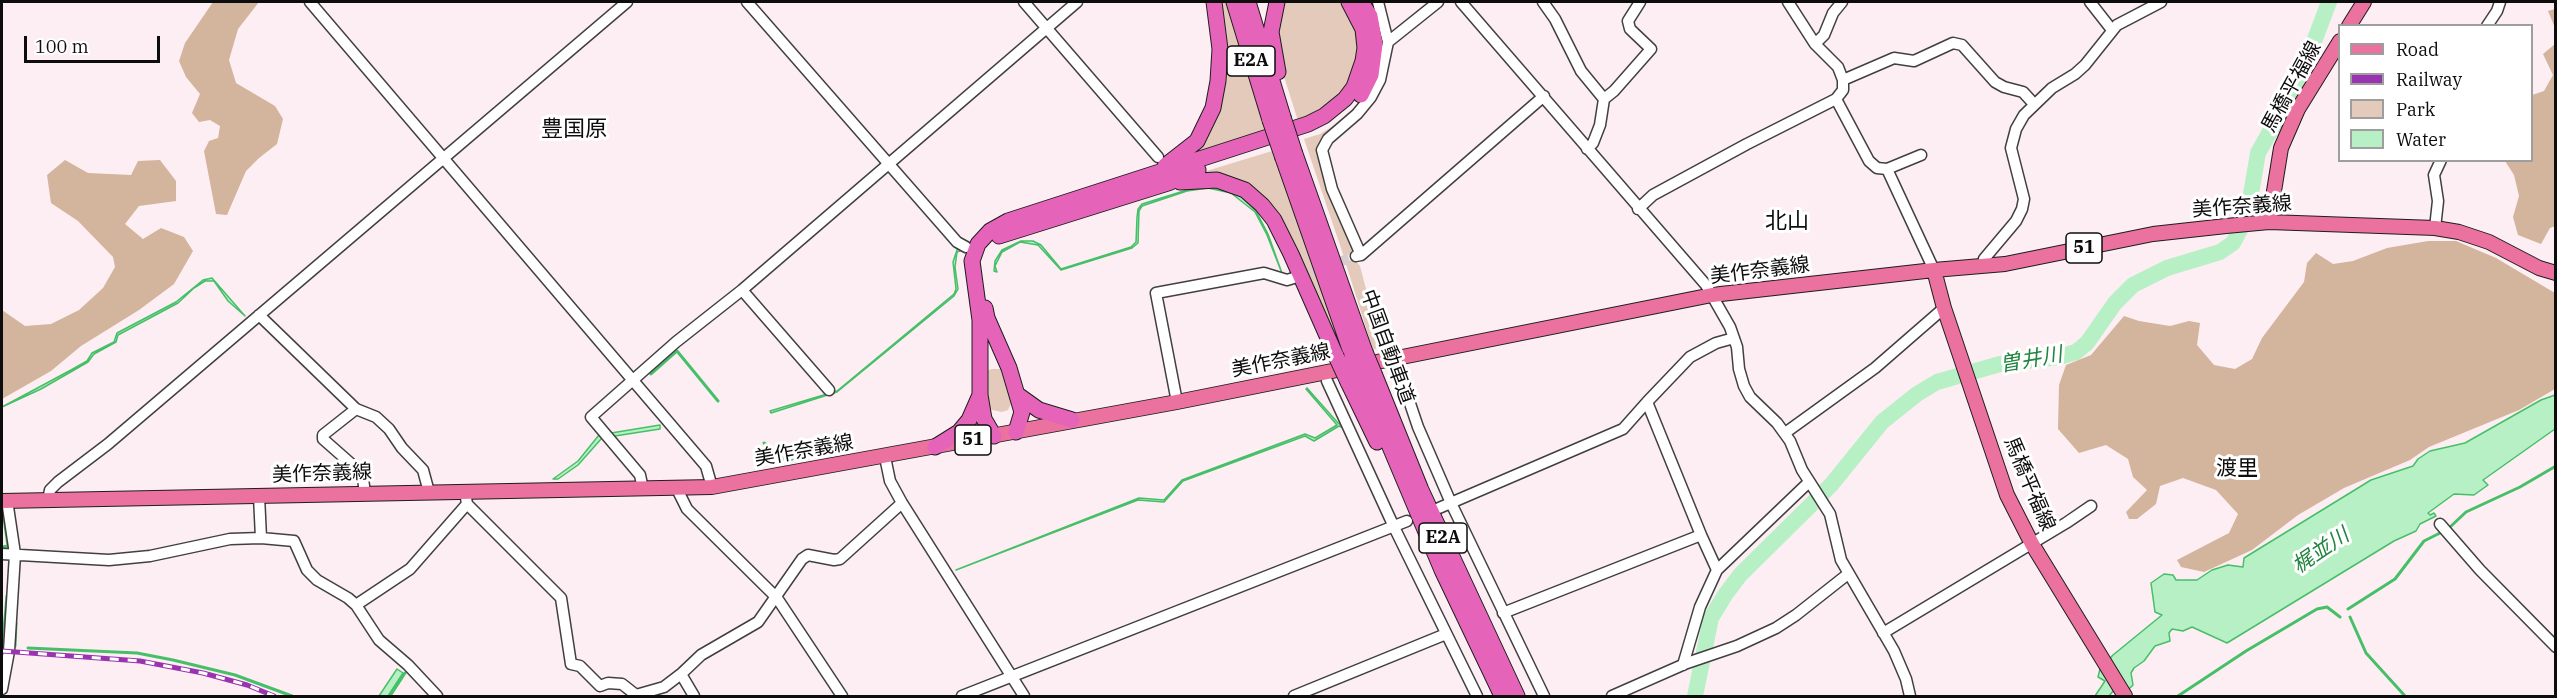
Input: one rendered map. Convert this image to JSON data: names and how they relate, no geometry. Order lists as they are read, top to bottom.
{
  "streets": {
    "highway": ["E2A", "中国自動車道"],
    "main road": ["馬橋平福線", "美作奈義線", "51"]
  },
  "crossings": [
    ["馬橋平福線", "美作奈義線"]
  ],
  "districts": ["豊国原", "北山", "渡里"],
  "water": ["曽井川", "梶並川"],
  "legend": [
    "Road",
    "Railway",
    "Park",
    "Water"
  ],
  "scale_bar": "100 m"
}
